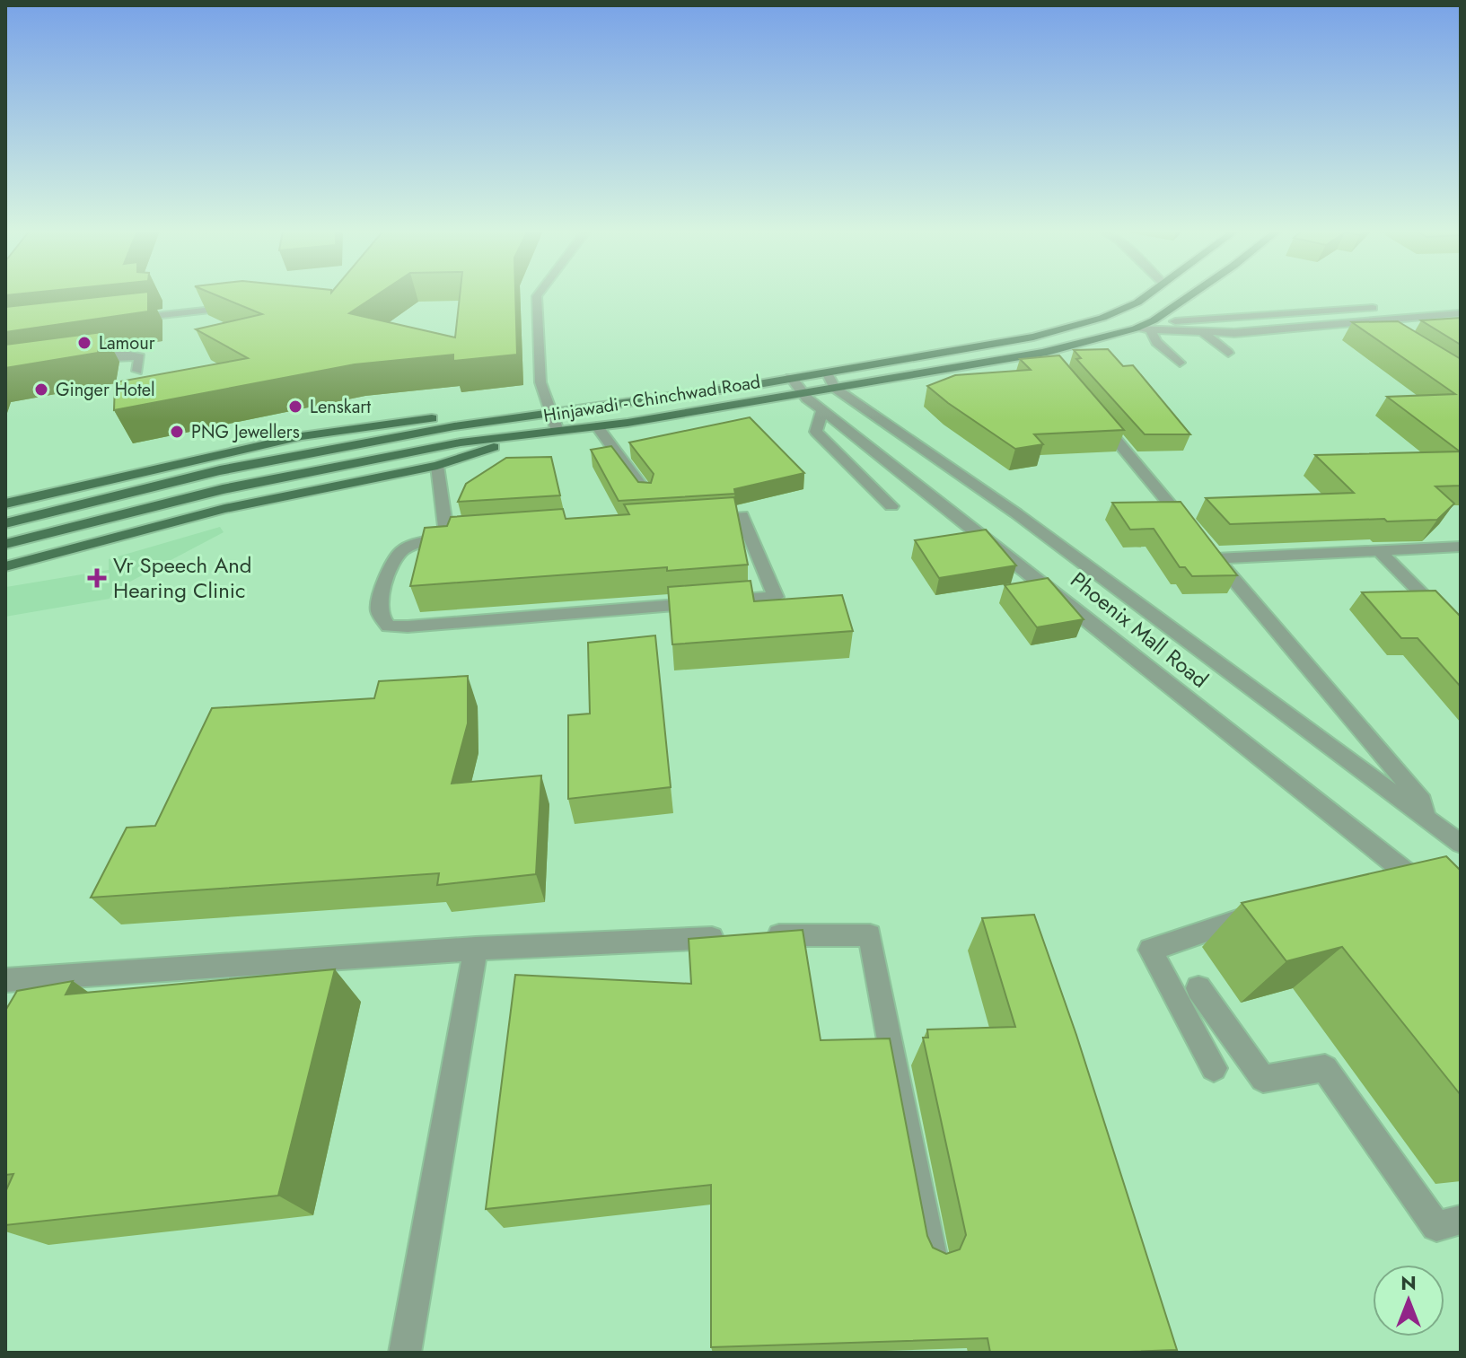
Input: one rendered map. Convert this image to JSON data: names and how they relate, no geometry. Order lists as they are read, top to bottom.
{
  "streets": {
    "main road": ["Hinjawadi - Chinchwad Road"],
    "street": ["Phoenix Mall Road"]
  },
  "crossings": [
    ["Hinjawadi - Chinchwad Road", "Phoenix Mall Road"]
  ],
  "places": {
    "other": [
      "Lamour",
      "Ginger Hotel",
      "Lenskart",
      "PNG Jewellers"
    ],
    "health": ["Vr Speech And Hearing Clinic"]
  },
  "north": "top"
}
